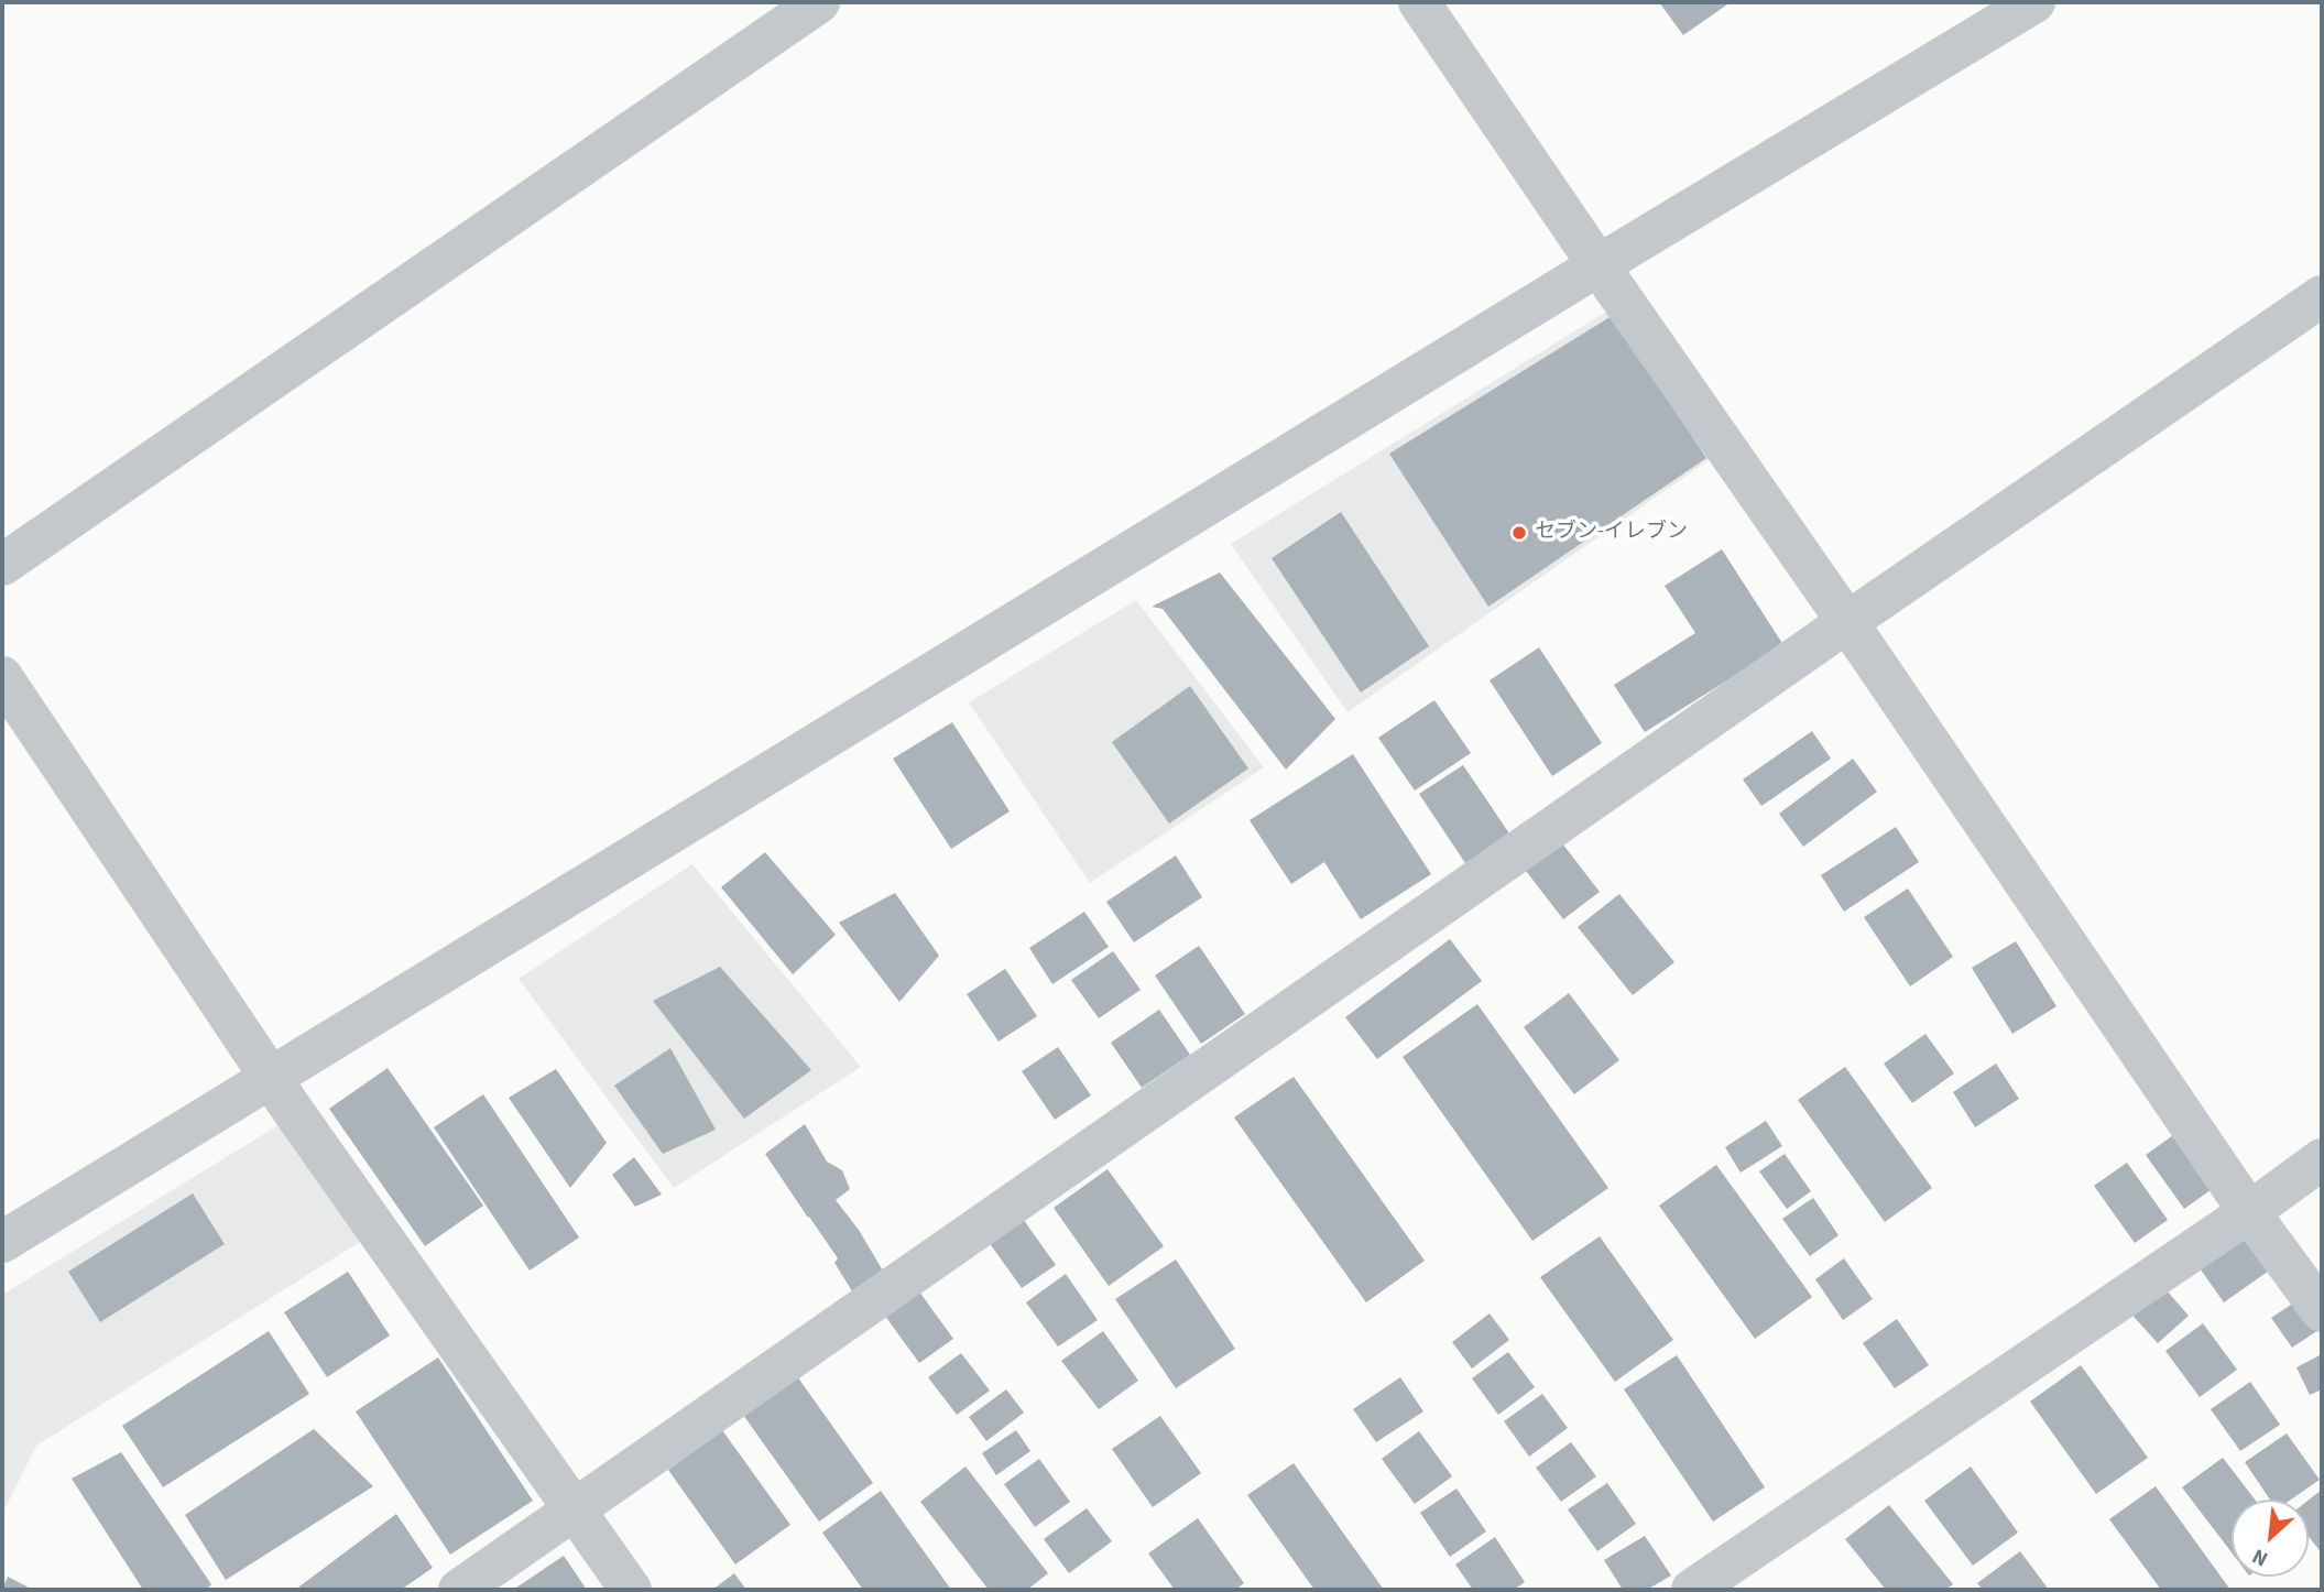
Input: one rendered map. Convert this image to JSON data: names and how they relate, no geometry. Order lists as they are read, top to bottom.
{
  "places": ["セブン-イレブン"],
  "north": "bottom left"
}
